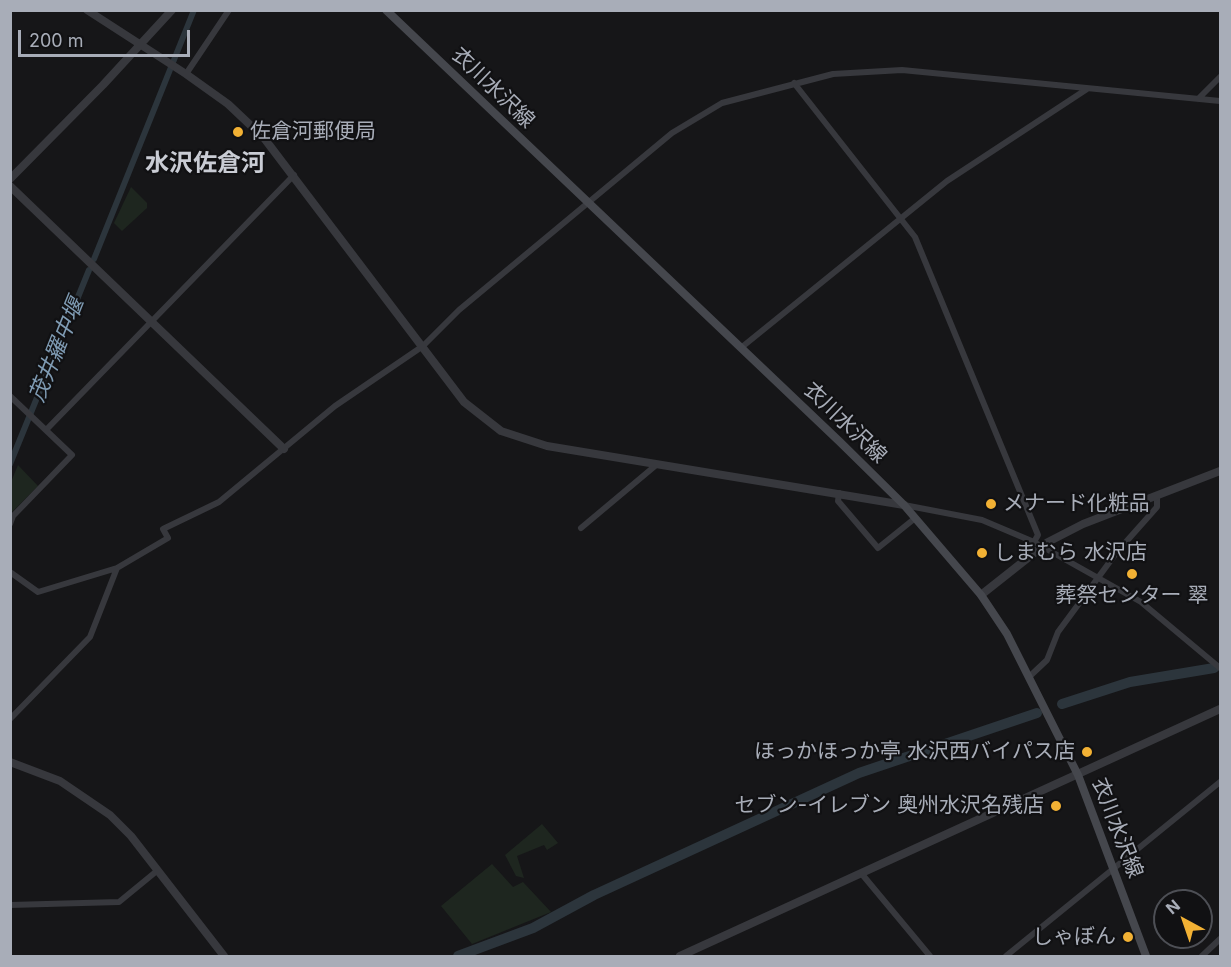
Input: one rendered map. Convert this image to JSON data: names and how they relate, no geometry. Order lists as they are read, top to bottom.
{
  "streets": {
    "main road": ["衣川水沢線"]
  },
  "districts": ["水沢佐倉河"],
  "water": ["茂井羅中堰"],
  "places": [
    "佐倉河郵便局",
    "メナード化粧品",
    "しまむら 水沢店",
    "葬祭センター 翠",
    "ほっかほっか亭 水沢西バイパス店",
    "セブン-イレブン 奥州水沢名残店",
    "しゃぼん"
  ],
  "scale_bar": "200 m",
  "north": "top left"
}
